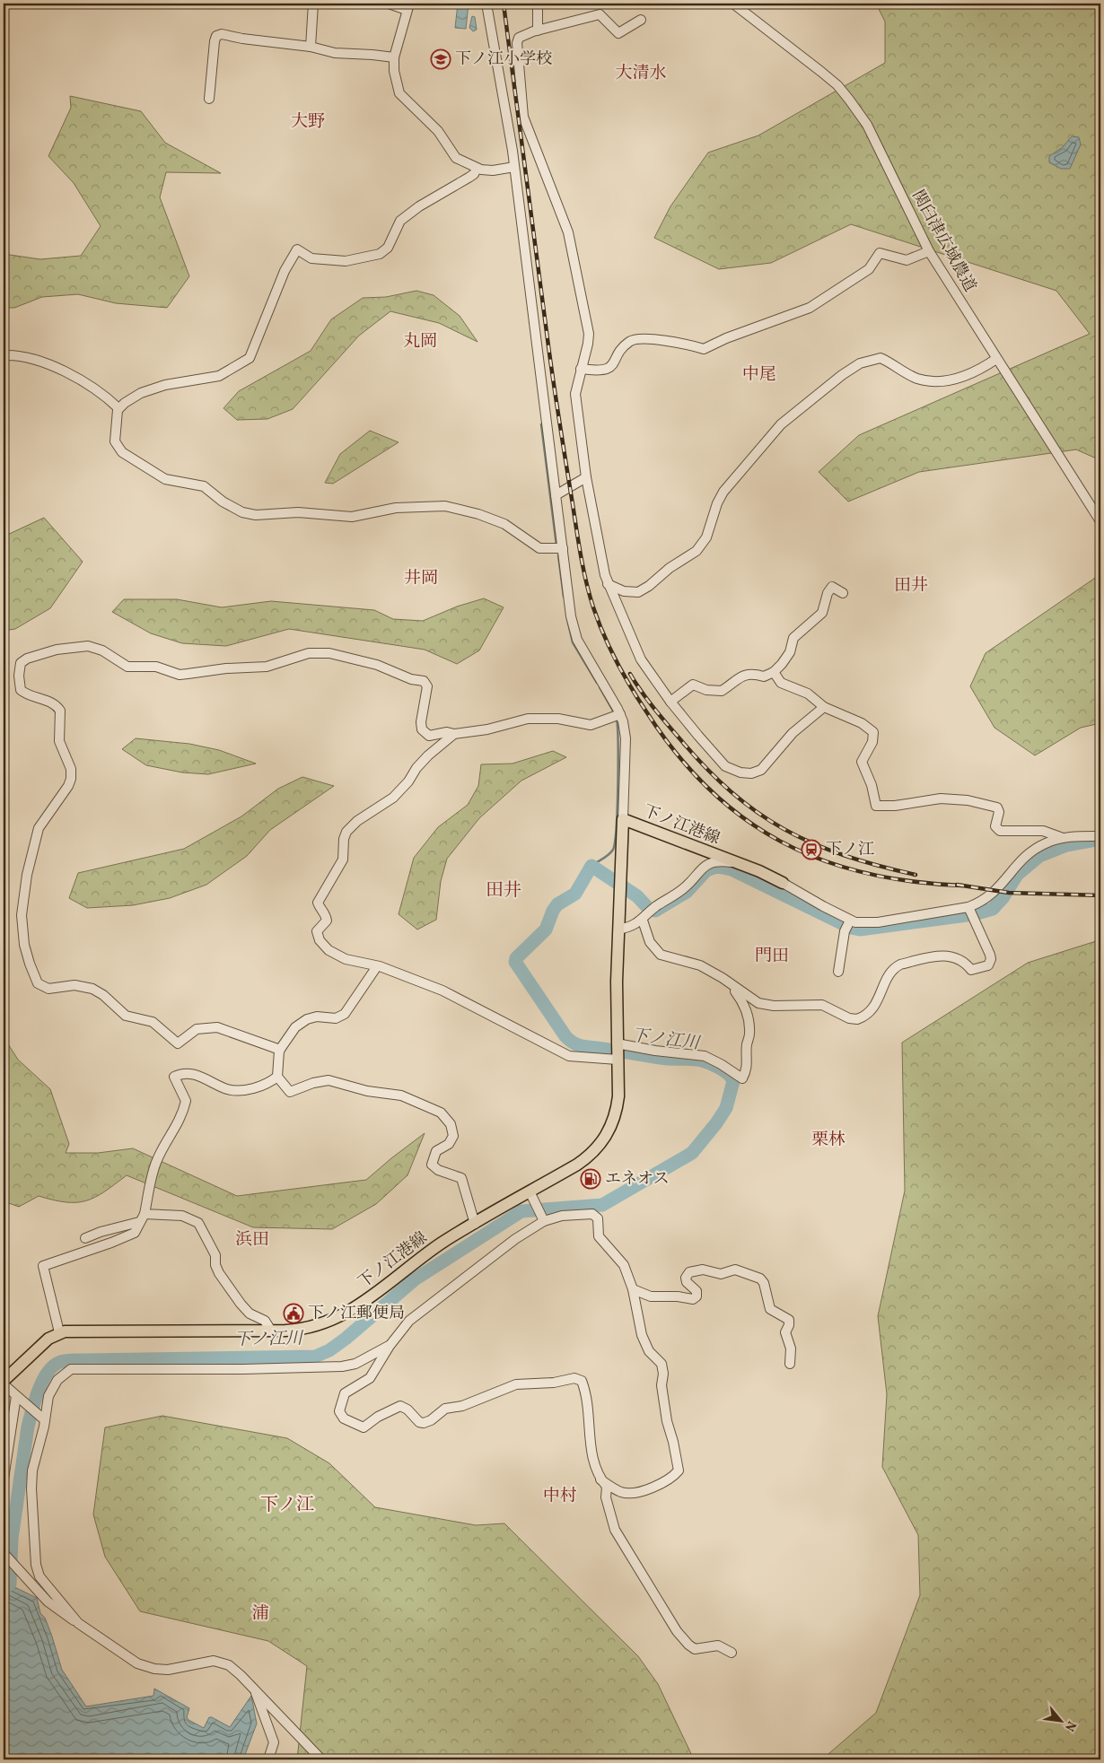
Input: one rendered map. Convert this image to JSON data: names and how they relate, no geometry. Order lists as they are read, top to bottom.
{
  "streets": {
    "main road": ["下ノ江港線"],
    "street": ["関臼津広域農道"]
  },
  "districts": [
    "大清水",
    "大野",
    "丸岡",
    "中尾",
    "井岡",
    "田井",
    "田井",
    "門田",
    "栗林",
    "浜田",
    "中村",
    "下ノ江",
    "浦"
  ],
  "water": ["下ノ江川"],
  "places": {
    "school or university": ["下ノ江小学校"],
    "station": ["下ノ江"],
    "fuel station": ["エネオス"],
    "public building": ["下ノ江郵便局"]
  },
  "north": "bottom right"
}
